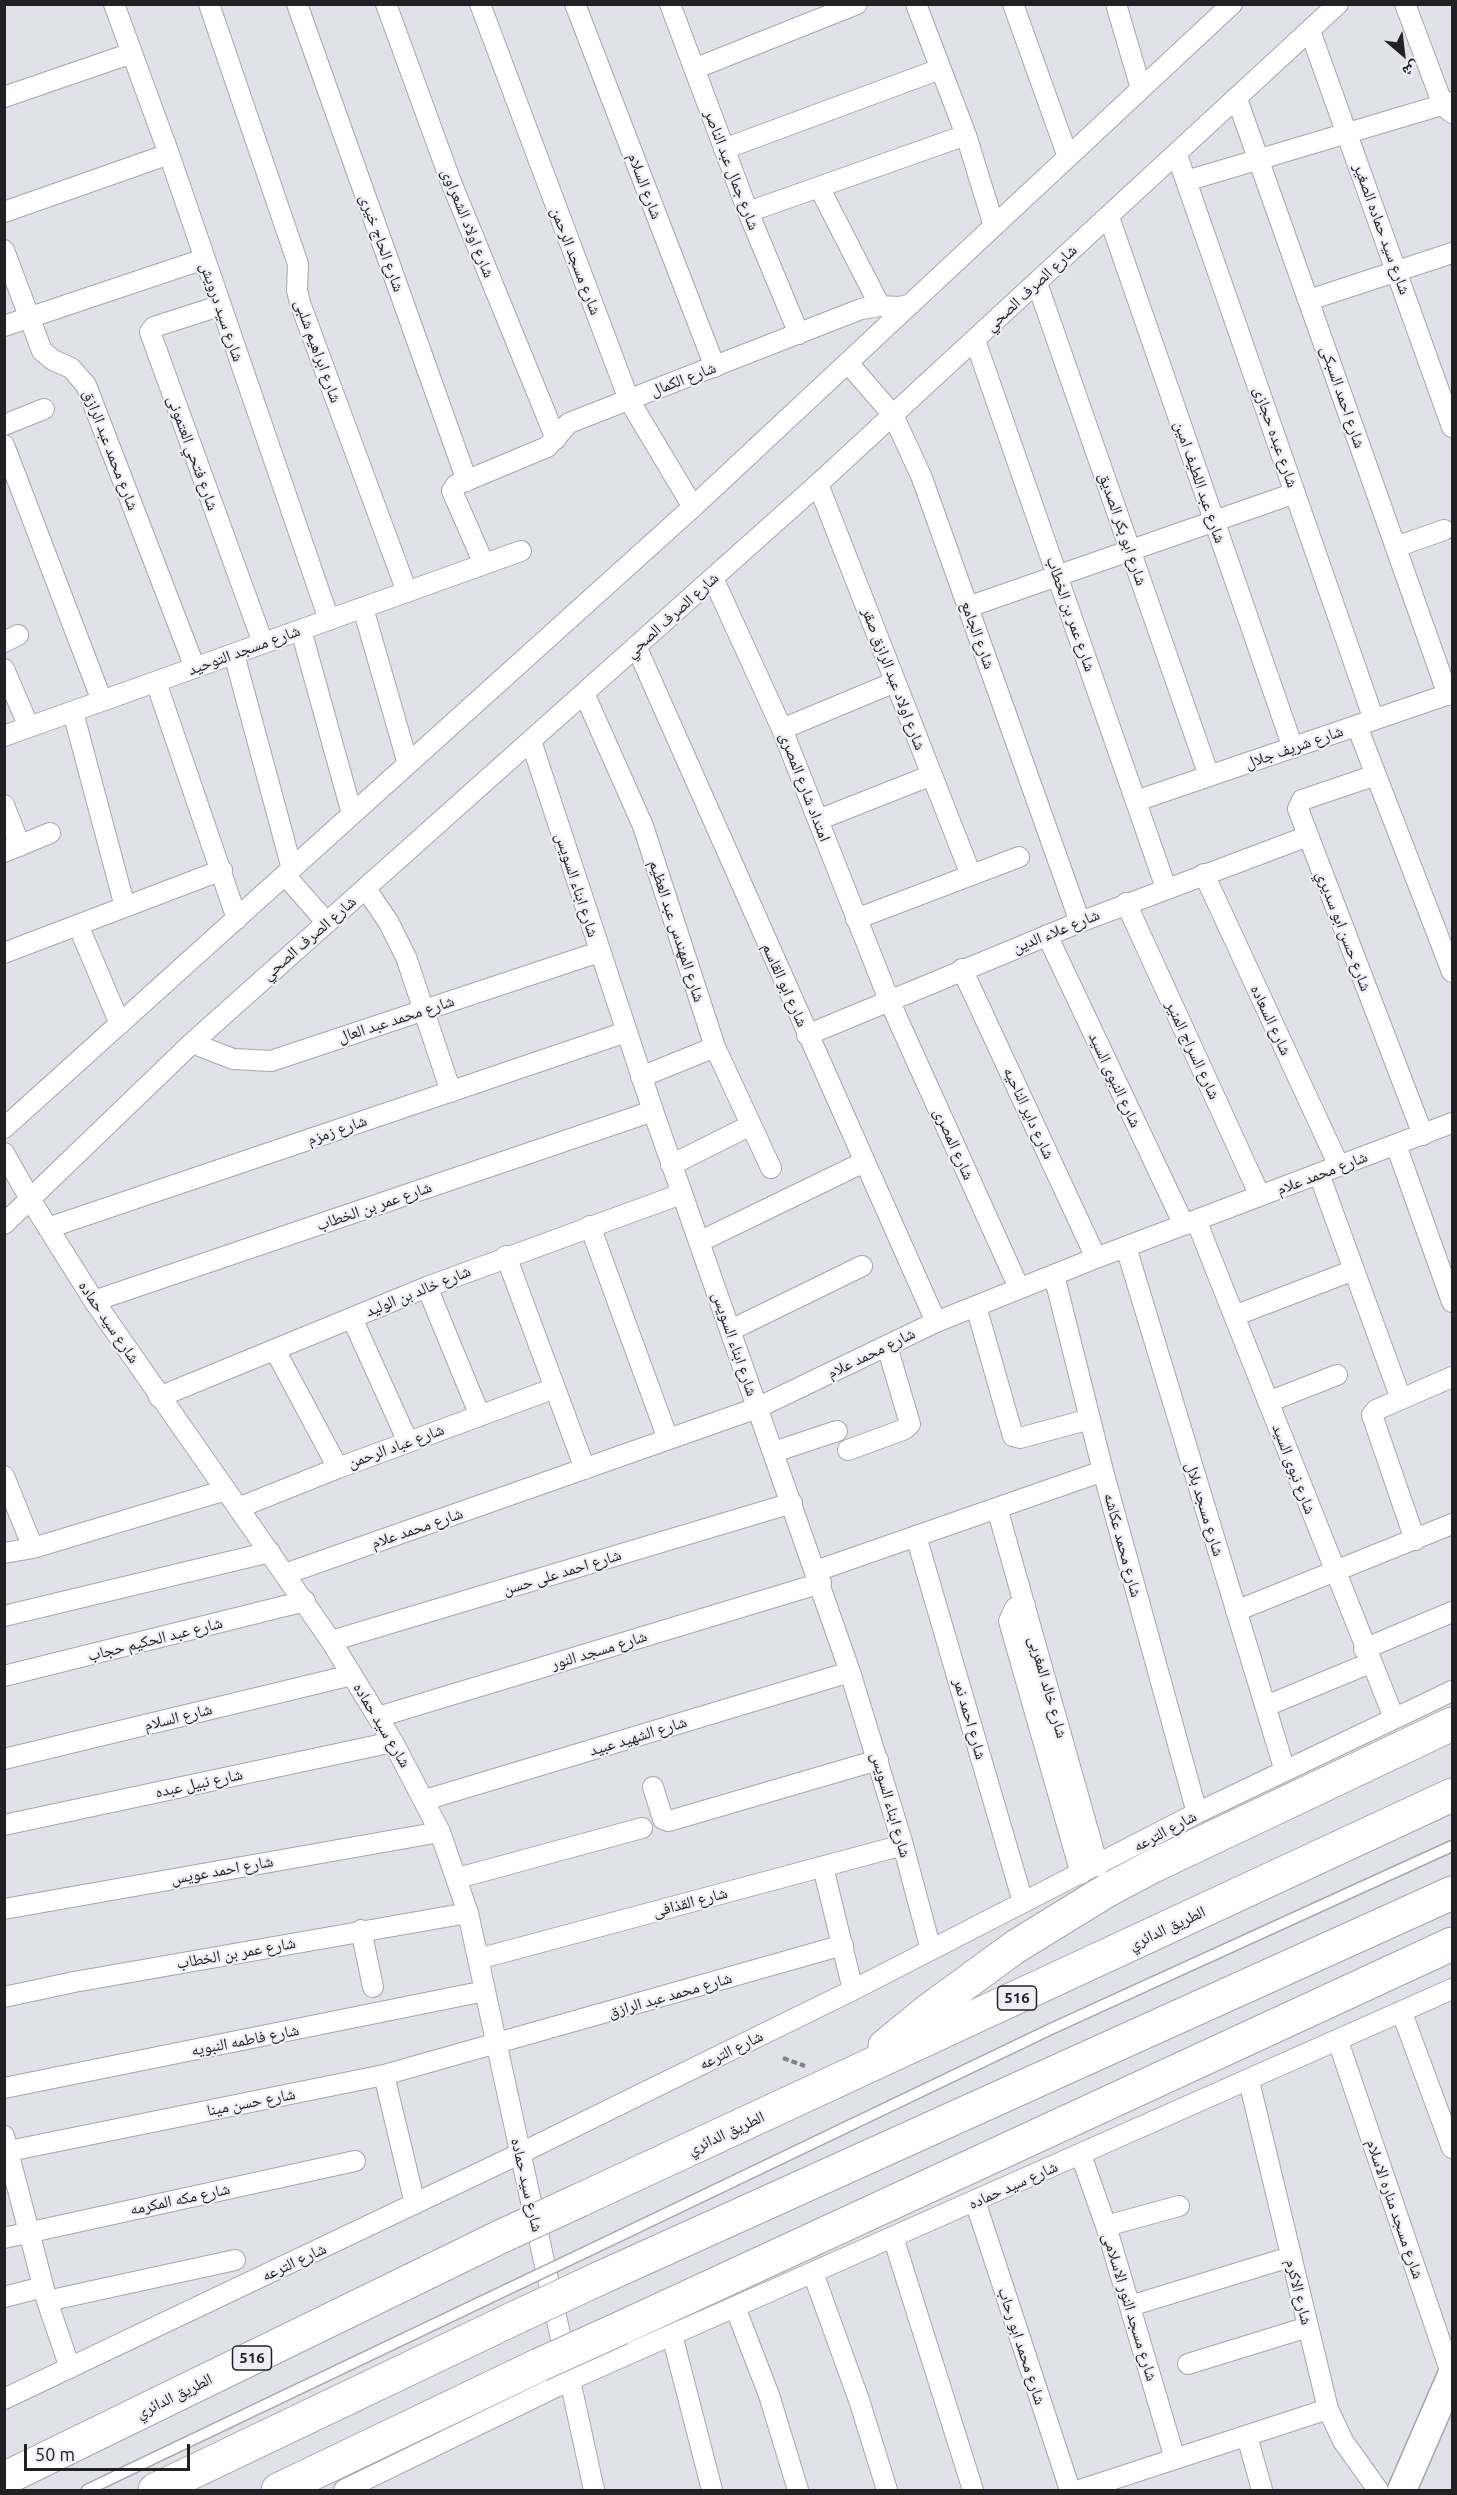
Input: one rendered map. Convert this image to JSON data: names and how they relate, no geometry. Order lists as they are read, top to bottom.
{
  "streets": {
    "highway": ["الطريق الدائري", "516"],
    "street": [
      "شارع جمال عبد الناصر",
      "شارع السلام",
      "شارع اولاد الشعراوى",
      "شارع سيد حماده الصغير",
      "شارع الحاج خيرى",
      "شارع مسجد الرحمن",
      "شارع الصرف الصحي",
      "شارع سيد درويش",
      "شارع ابراهيم شلبى",
      "شارع الكمال",
      "شارع احمد السبكى",
      "شارع عبده حجازى",
      "شارع محمد عبد الرازق",
      "شارع فتحي العتمونى",
      "شارع عبد اللطيف امين",
      "شارع ابو بكر الصديق",
      "شارع عمر بن الخطاب",
      "شارع الجامع",
      "شارع مسجد التوحيد",
      "شارع اولاد عبد الرازق صقر",
      "شارع شريف جلال",
      "امتداد شارع المصرى",
      "شارع ابناء السويس",
      "شارع المهندس عبد العظيم",
      "شارع علاء الدين",
      "شارع حسن ابو سديري",
      "شارع ابو القاسم",
      "شارع محمد عبد العال",
      "شارع السعاده",
      "شارع السراج المنير",
      "شارع النبوى السيد",
      "شارع داير الناحيه",
      "شارع زمزم",
      "شارع المصرى",
      "شارع محمد علام",
      "شارع خالد بن الوليد",
      "شارع سيد حماده",
      "شارع عباد الرحمن",
      "شارع نبوى السيد",
      "شارع مسجد بلال",
      "شارع محمد عكاشه",
      "شارع احمد على حسن",
      "شارع عبد الحكيم حجاب",
      "شارع مسجد النور",
      "شارع احمد نمر",
      "شارع الشهيد عبيد",
      "شارع نبيل عبده",
      "شارع الترعه",
      "شارع احمد عويس",
      "شارع القذافى",
      "شارع فاطمه النبويه",
      "شارع حسن مينا",
      "شارع مكه المكرمه",
      "شارع مسجد مناره الاسلام",
      "شارع الاكرم",
      "شارع مسجد النور الاسلامى",
      "شارع محمد ابو رحاب"
    ]
  },
  "crossings": [
    ["شارع جمال عبد الناصر", "شارع الكمال"],
    ["شارع السلام", "شارع الكمال"],
    ["شارع السلام", "شارع سيد حماده"],
    ["شارع اولاد الشعراوى", "شارع الكمال"],
    ["شارع سيد حماده الصغير", "شارع الصرف الصحي"],
    ["شارع الحاج خيرى", "شارع الكمال"],
    ["شارع مسجد الرحمن", "شارع الكمال"],
    ["شارع الصرف الصحي", "شارع احمد السبكى"],
    ["شارع الصرف الصحي", "شارع عبده حجازى"],
    ["شارع الصرف الصحي", "شارع عبد اللطيف امين"],
    ["شارع الصرف الصحي", "شارع ابو بكر الصديق"],
    ["شارع الصرف الصحي", "شارع عمر بن الخطاب"],
    ["شارع الصرف الصحي", "شارع الجامع"],
    ["شارع الصرف الصحي", "شارع اولاد عبد الرازق صقر"],
    ["شارع الصرف الصحي", "امتداد شارع المصرى"],
    ["شارع الصرف الصحي", "شارع ابناء السويس"],
    ["شارع الصرف الصحي", "شارع المهندس عبد العظيم"],
    ["شارع الصرف الصحي", "شارع ابو القاسم"],
    ["شارع الصرف الصحي", "شارع محمد عبد العال"],
    ["شارع الصرف الصحي", "شارع سيد حماده"],
    ["شارع سيد درويش", "شارع فتحي العتمونى"],
    ["شارع سيد درويش", "شارع مسجد التوحيد"],
    ["شارع ابراهيم شلبى", "شارع مسجد التوحيد"],
    ["شارع احمد السبكى", "شارع شريف جلال"],
    ["شارع عبده حجازى", "شارع شريف جلال"],
    ["شارع عبده حجازى", "شارع حسن ابو سديري"],
    ["شارع محمد عبد الرازق", "شارع مسجد التوحيد"],
    ["شارع محمد عبد الرازق", "شارع سيد حماده"],
    ["شارع محمد عبد الرازق", "شارع حسن مينا"],
    ["شارع فتحي العتمونى", "شارع مسجد التوحيد"],
    ["شارع عبد اللطيف امين", "شارع شريف جلال"],
    ["شارع ابو بكر الصديق", "شارع شريف جلال"],
    ["شارع عمر بن الخطاب", "شارع شريف جلال"],
    ["شارع عمر بن الخطاب", "شارع ابناء السويس"],
    ["شارع عمر بن الخطاب", "شارع علاء الدين"],
    ["شارع عمر بن الخطاب", "شارع سيد حماده"],
    ["شارع الجامع", "شارع علاء الدين"],
    ["امتداد شارع المصرى", "شارع علاء الدين"],
    ["امتداد شارع المصرى", "شارع المصرى"],
    ["شارع ابناء السويس", "شارع محمد عبد العال"],
    ["شارع ابناء السويس", "شارع زمزم"],
    ["شارع ابناء السويس", "شارع محمد علام"],
    ["شارع ابناء السويس", "شارع خالد بن الوليد"],
    ["شارع ابناء السويس", "شارع احمد على حسن"],
    ["شارع ابناء السويس", "شارع مسجد النور"],
    ["شارع ابناء السويس", "شارع الشهيد عبيد"],
    ["شارع ابناء السويس", "شارع الترعه"],
    ["شارع ابناء السويس", "شارع القذافى"],
    ["شارع علاء الدين", "شارع حسن ابو سديري"],
    ["شارع علاء الدين", "شارع ابو القاسم"],
    ["شارع علاء الدين", "شارع السعاده"],
    ["شارع علاء الدين", "شارع السراج المنير"],
    ["شارع علاء الدين", "شارع النبوى السيد"],
    ["شارع علاء الدين", "شارع داير الناحيه"],
    ["شارع علاء الدين", "شارع المصرى"],
    ["شارع حسن ابو سديري", "شارع محمد علام"],
    ["شارع ابو القاسم", "شارع محمد علام"],
    ["شارع السعاده", "شارع محمد علام"],
    ["شارع السراج المنير", "شارع محمد علام"],
    ["شارع النبوى السيد", "شارع محمد علام"],
    ["شارع النبوى السيد", "شارع نبوى السيد"],
    ["شارع داير الناحيه", "شارع محمد علام"],
    ["شارع زمزم", "شارع سيد حماده"],
    ["شارع المصرى", "شارع محمد علام"],
    ["شارع محمد علام", "شارع سيد حماده"],
    ["شارع محمد علام", "شارع نبوى السيد"],
    ["شارع محمد علام", "شارع مسجد بلال"],
    ["شارع محمد علام", "شارع محمد عكاشه"],
    ["شارع خالد بن الوليد", "شارع سيد حماده"],
    ["شارع سيد حماده", "شارع عباد الرحمن"],
    ["شارع سيد حماده", "شارع احمد على حسن"],
    ["شارع سيد حماده", "شارع عبد الحكيم حجاب"],
    ["شارع سيد حماده", "شارع مسجد النور"],
    ["شارع سيد حماده", "شارع الشهيد عبيد"],
    ["شارع سيد حماده", "شارع نبيل عبده"],
    ["شارع سيد حماده", "شارع الترعه"],
    ["شارع سيد حماده", "شارع احمد عويس"],
    ["شارع سيد حماده", "شارع القذافى"],
    ["شارع سيد حماده", "شارع فاطمه النبويه"],
    ["شارع سيد حماده", "شارع حسن مينا"],
    ["شارع سيد حماده", "شارع مسجد مناره الاسلام"],
    ["شارع سيد حماده", "شارع الاكرم"],
    ["شارع سيد حماده", "شارع مسجد النور الاسلامى"],
    ["شارع سيد حماده", "شارع محمد ابو رحاب"],
    ["شارع نبوى السيد", "شارع الترعه"],
    ["شارع مسجد بلال", "شارع الترعه"],
    ["شارع محمد عكاشه", "شارع مسجد النور"],
    ["شارع محمد عكاشه", "شارع الترعه"],
    ["شارع مسجد النور", "شارع احمد نمر"],
    ["شارع احمد نمر", "شارع الترعه"]
  ],
  "scale_bar": "50 m",
  "north": "bottom right"
}
